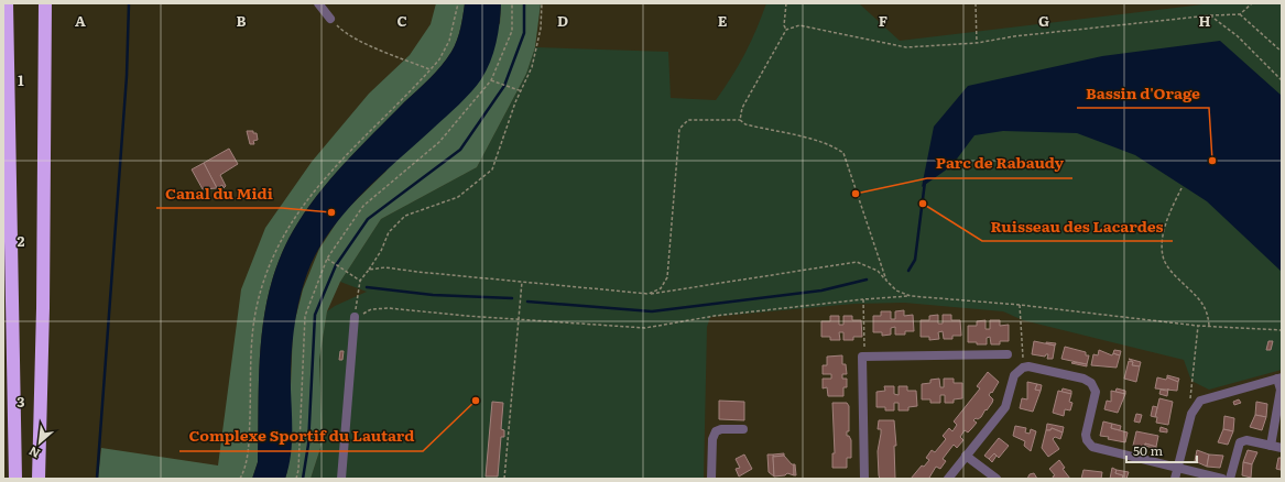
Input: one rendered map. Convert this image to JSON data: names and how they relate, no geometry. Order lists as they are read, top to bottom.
{
  "places": [
    "Bassin d'Orage",
    "Parc de Rabaudy",
    "Ruisseau des Lacardes",
    "Canal du Midi",
    "Complexe Sportif du Lautard"
  ],
  "scale_bar": "50 m",
  "north": "bottom left",
  "grid": {
    "columns": [
      "A",
      "B",
      "C",
      "D",
      "E",
      "F",
      "G",
      "H"
    ],
    "rows": ["1", "2", "3"]
  }
}
